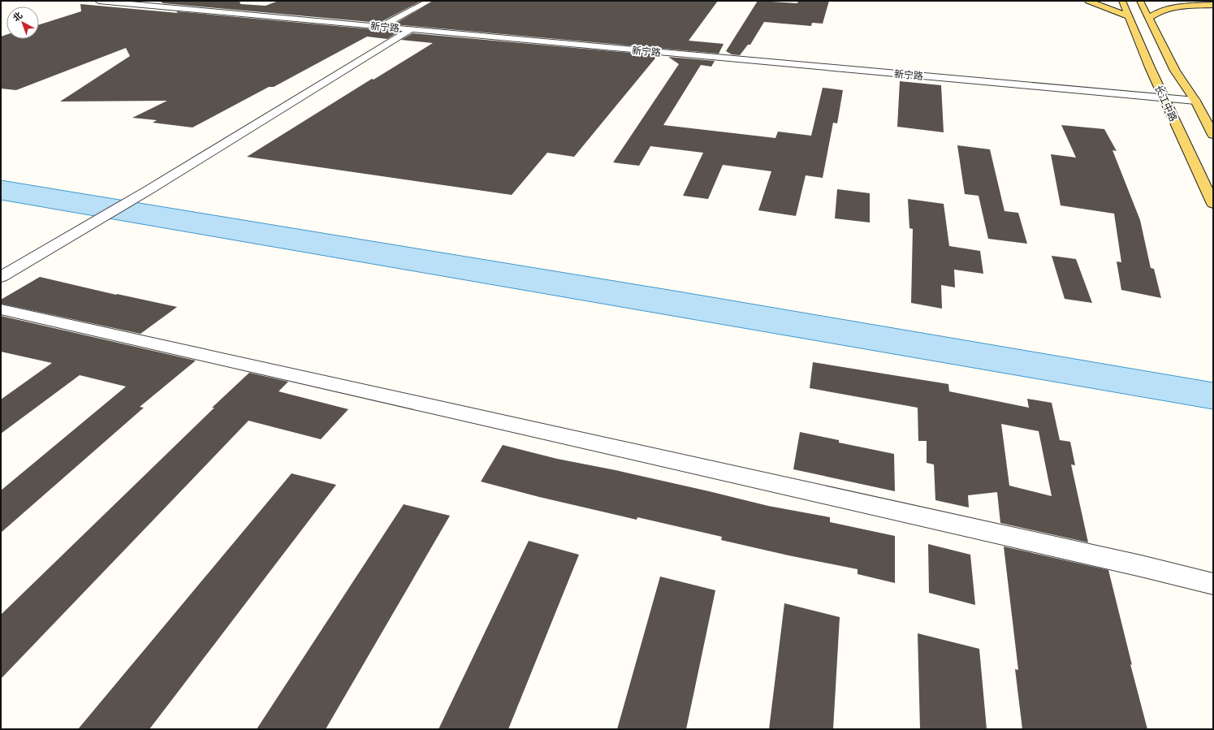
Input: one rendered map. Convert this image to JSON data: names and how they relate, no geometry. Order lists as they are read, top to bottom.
{
  "streets": {
    "main road": ["长江中路"],
    "street": ["新宁路"]
  },
  "crossings": [
    ["新宁路", "长江中路"]
  ],
  "north": "top left"
}
